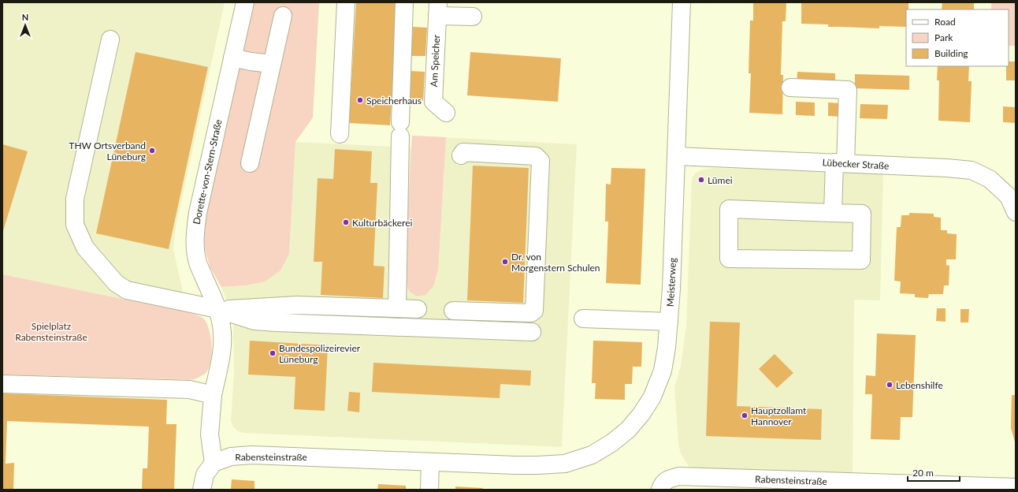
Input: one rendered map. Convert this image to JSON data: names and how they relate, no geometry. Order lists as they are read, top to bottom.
{
  "streets": {
    "street": [
      "Am Speicher",
      "Lübecker Straße",
      "Dorette-von-Stern-Straße",
      "Meisterweg",
      "Rabensteinstraße"
    ]
  },
  "crossings": [
    ["Lübecker Straße", "Meisterweg"],
    ["Meisterweg", "Rabensteinstraße"]
  ],
  "parks": ["Spielplatz Rabensteinstraße"],
  "places": [
    "Speicherhaus",
    "THW Ortsverband Lüneburg",
    "Lümei",
    "Kulturbäckerei",
    "Dr. von Morgenstern Schulen",
    "Bundespolizeirevier Lüneburg",
    "Lebenshilfe",
    "Hauptzollamt Hannover"
  ],
  "legend": ["Road", "Park", "Building"],
  "scale_bar": "20 m",
  "north": "top"
}
